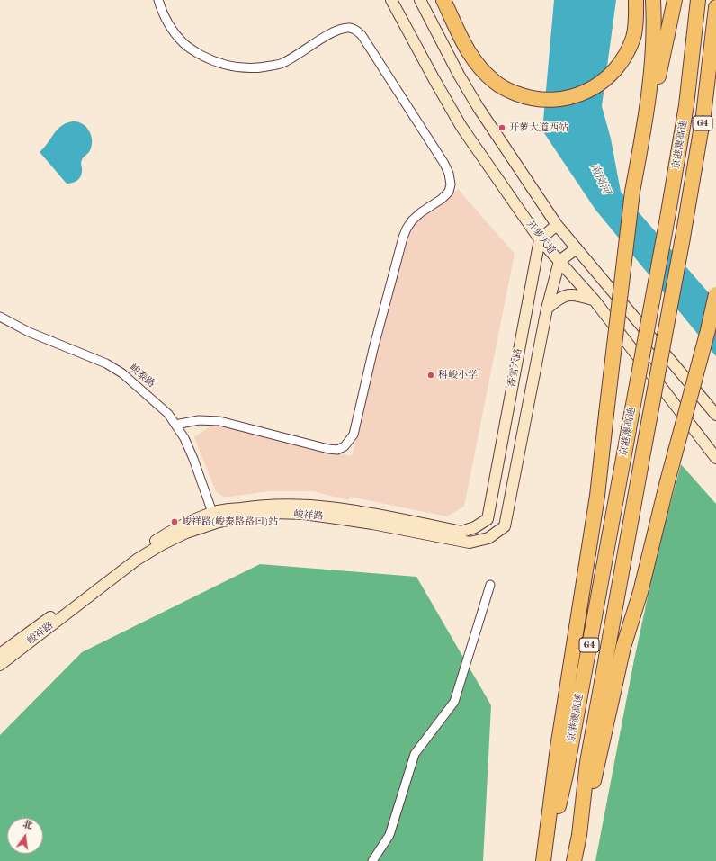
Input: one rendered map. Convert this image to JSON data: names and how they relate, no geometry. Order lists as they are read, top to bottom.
{
  "streets": {
    "highway": ["G4", "京港澳高速"],
    "street": [
      "开萝大道",
      "香雪六路",
      "峻泰路",
      "峻祥路"
    ]
  },
  "crossings": [
    ["开萝大道", "香雪六路"],
    ["香雪六路", "峻祥路"],
    ["峻泰路", "峻祥路"]
  ],
  "water": ["南岗河"],
  "places": ["开萝大道西站", "科峻小学", "峻祥路(峻泰路路口)站"],
  "north": "top"
}
